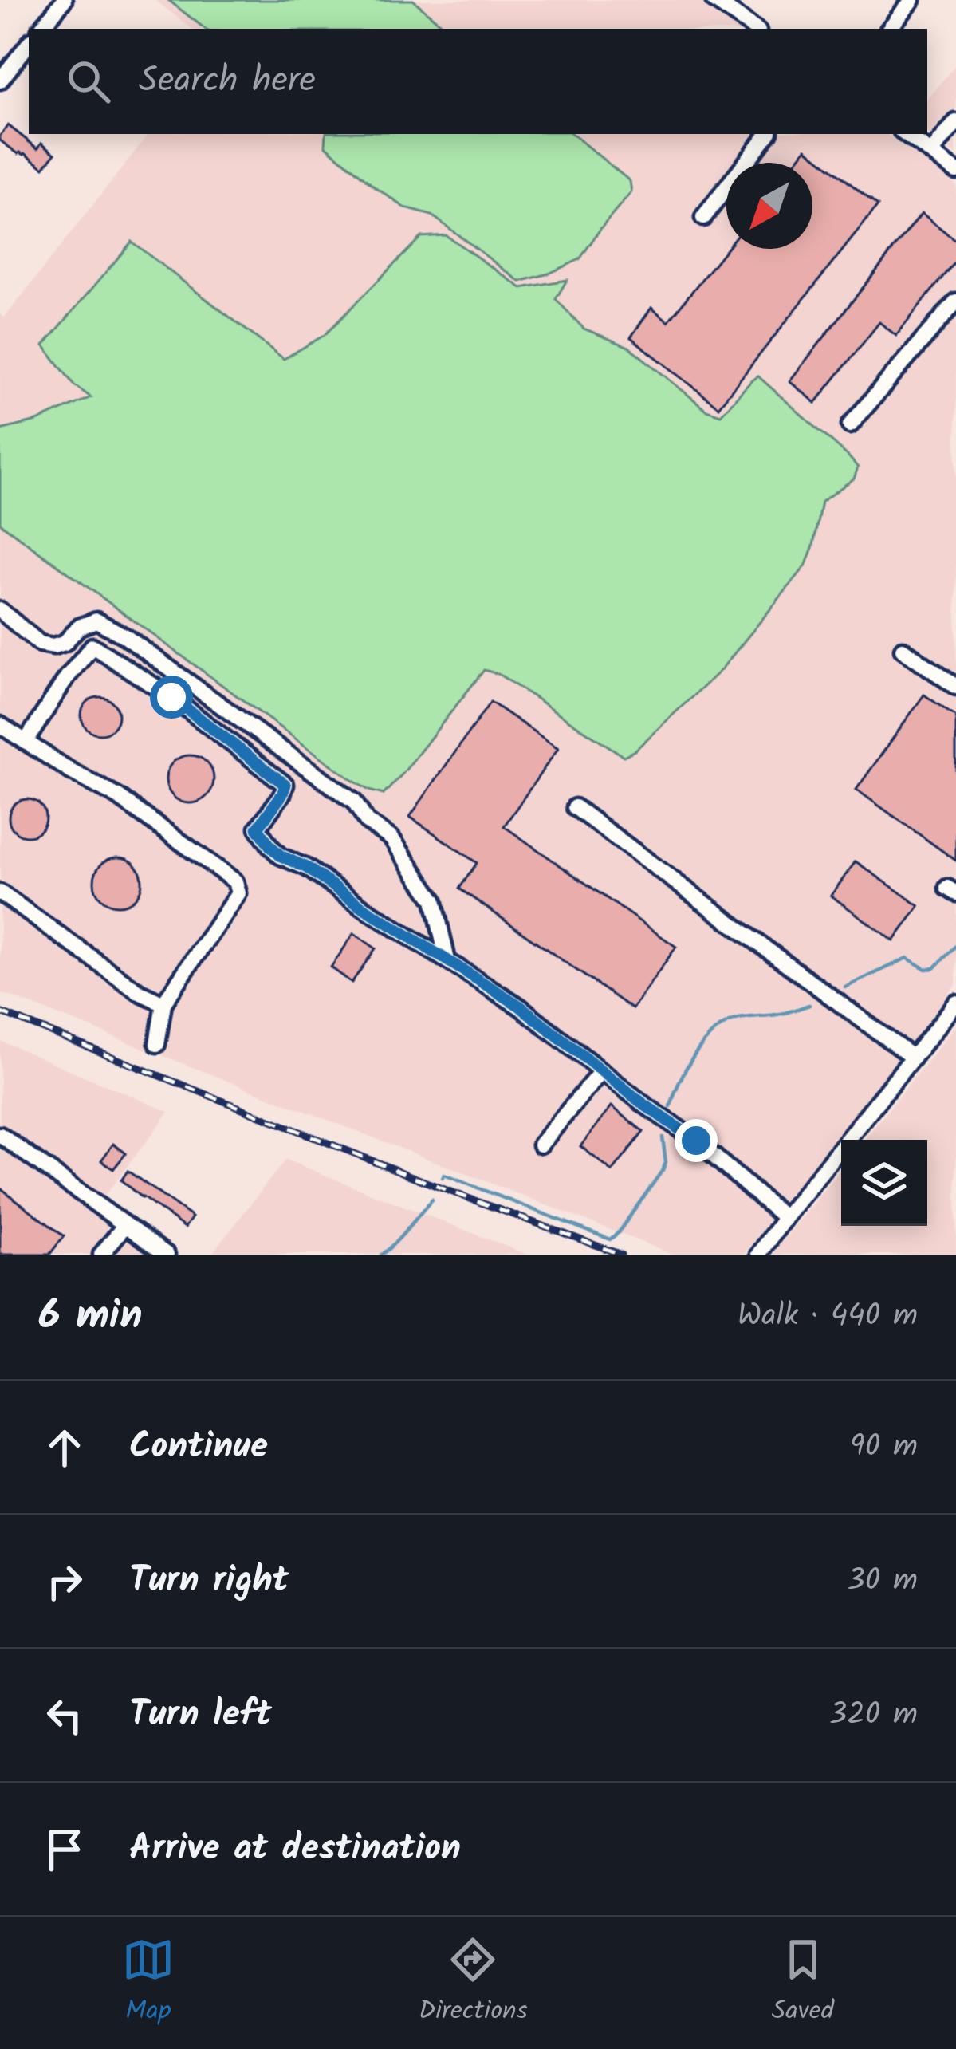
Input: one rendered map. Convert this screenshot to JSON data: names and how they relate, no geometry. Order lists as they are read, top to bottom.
{
  "north": "bottom left",
  "page": {
    "search": "Search here",
    "heading": ["6 min", "Walk · 440 m"],
    "list": [
      ["Continue", "90 m"],
      ["Turn right", "30 m"],
      ["Turn left", "320 m"],
      "Arrive at destination"
    ],
    "nav": ["Map", "Directions", "Saved"]
  }
}
